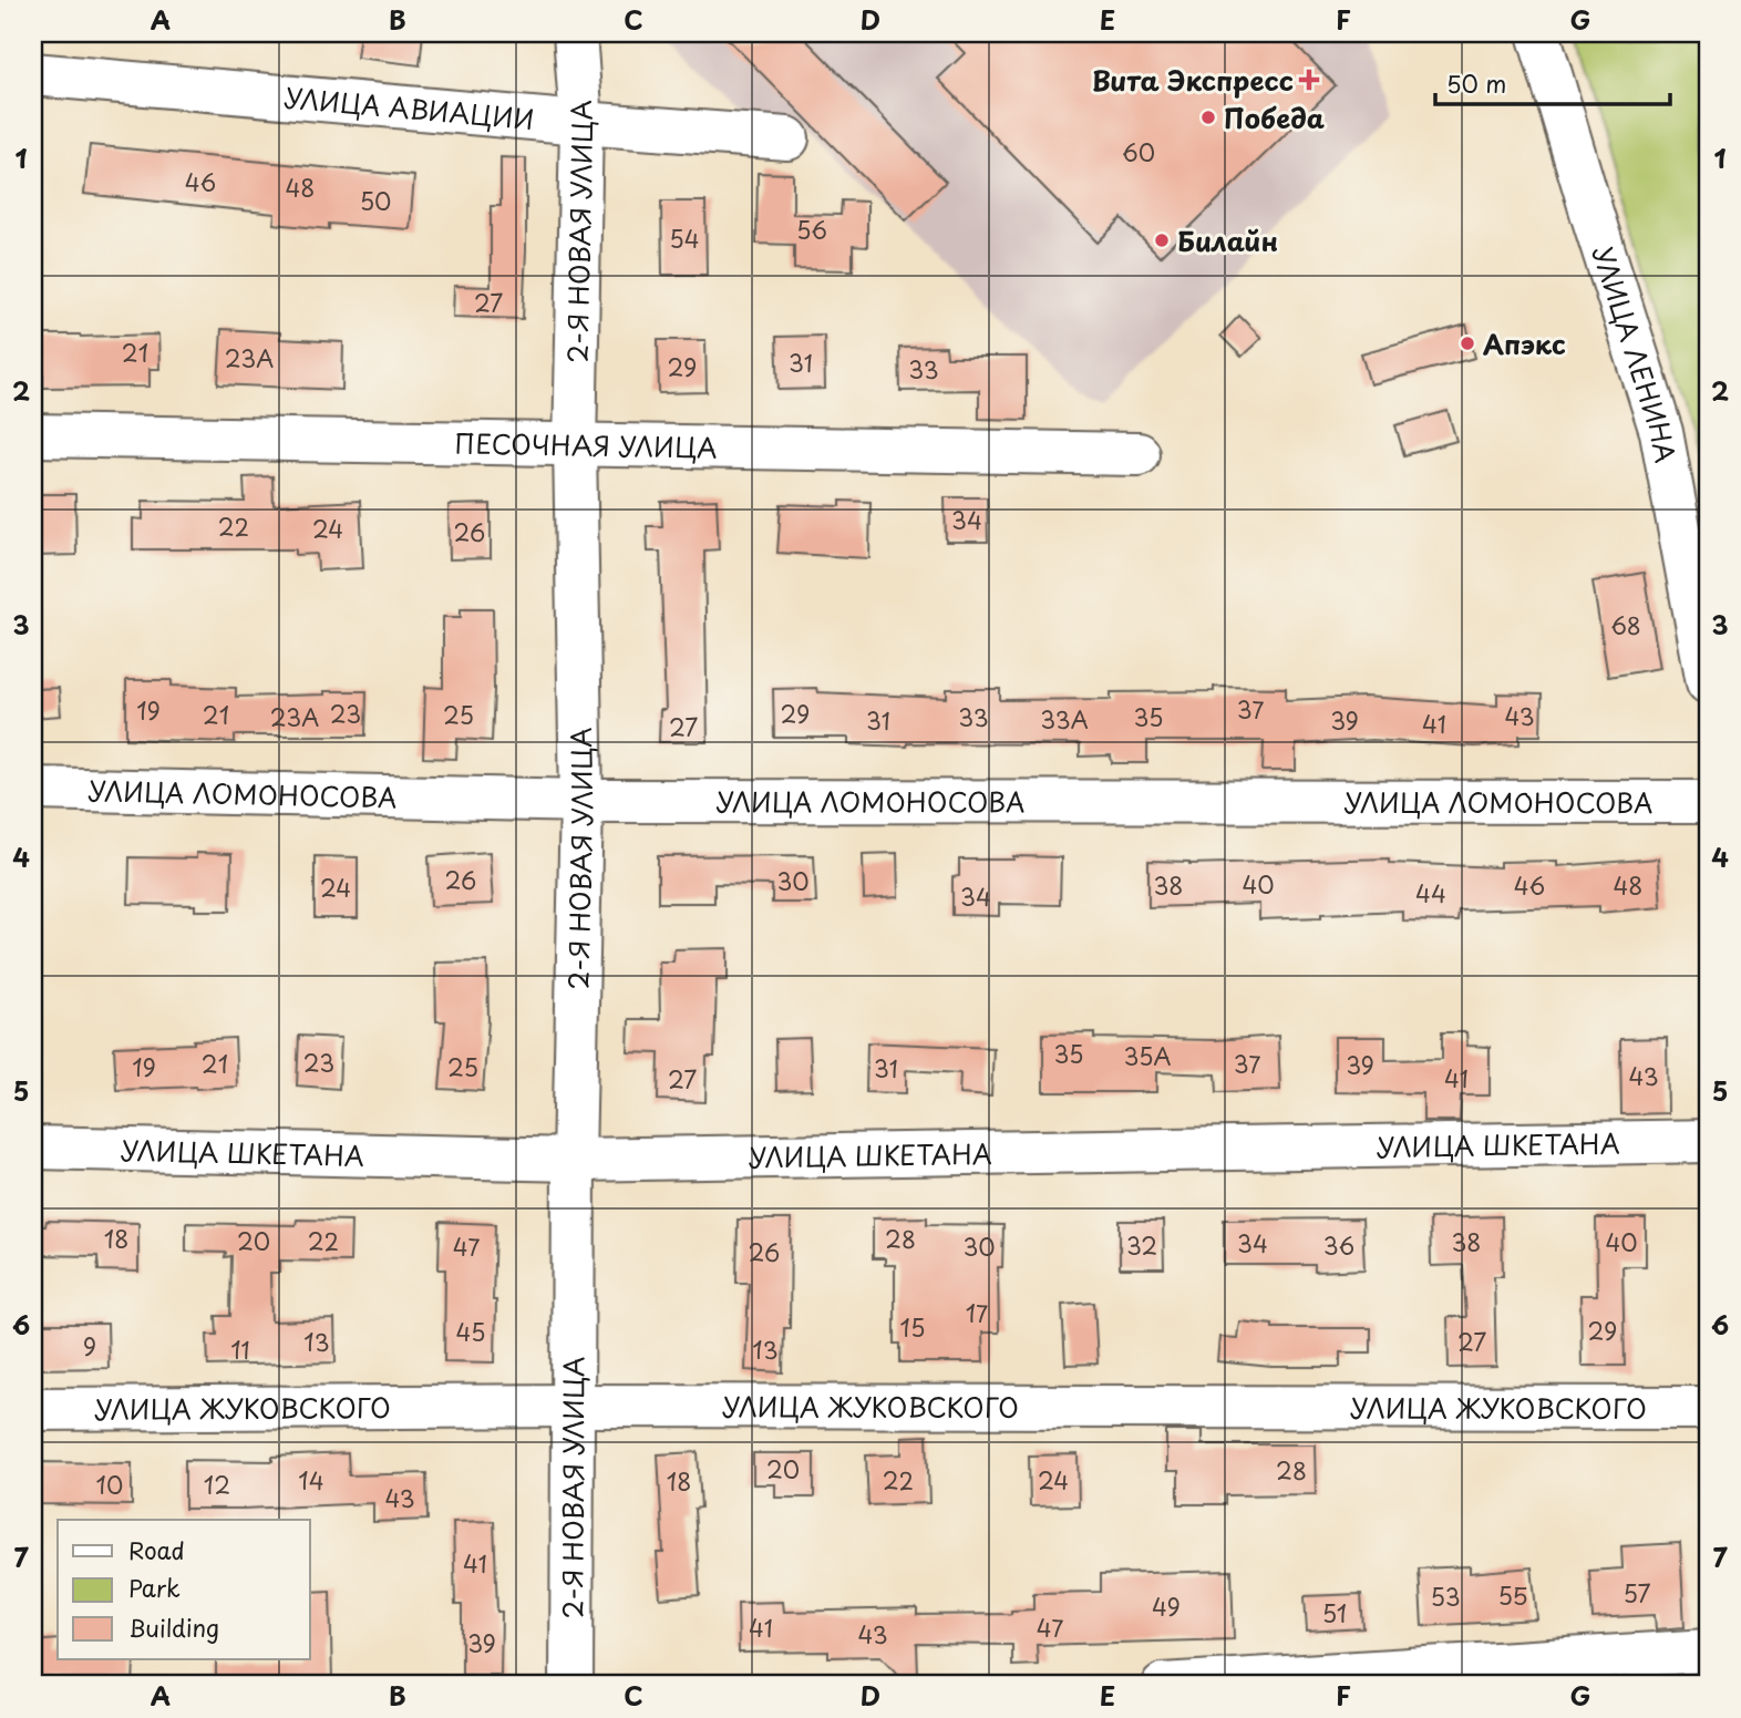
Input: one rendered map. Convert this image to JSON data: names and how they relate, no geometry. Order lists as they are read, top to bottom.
{
  "streets": {
    "street": [
      "УЛИЦА АВИАЦИИ",
      "2-Я НОВАЯ УЛИЦА",
      "УЛИЦА ЛЕНИНА",
      "ПЕСОЧНАЯ УЛИЦА",
      "УЛИЦА ЛОМОНОСОВА",
      "УЛИЦА ШКЕТАНА",
      "УЛИЦА ЖУКОВСКОГО"
    ]
  },
  "crossings": [
    ["УЛИЦА АВИАЦИИ", "2-Я НОВАЯ УЛИЦА"],
    ["2-Я НОВАЯ УЛИЦА", "ПЕСОЧНАЯ УЛИЦА"],
    ["2-Я НОВАЯ УЛИЦА", "УЛИЦА ЛОМОНОСОВА"],
    ["2-Я НОВАЯ УЛИЦА", "УЛИЦА ШКЕТАНА"],
    ["2-Я НОВАЯ УЛИЦА", "УЛИЦА ЖУКОВСКОГО"]
  ],
  "places": {
    "health": ["Вита Экспресс"],
    "other": ["Победа", "Билайн", "Апэкс"]
  },
  "house_numbers": [
    "60",
    "46",
    "48",
    "50",
    "56",
    "54",
    "27",
    "21",
    "23А",
    "31",
    "29",
    "33",
    "34",
    "22",
    "24",
    "26",
    "68",
    "37",
    "19",
    "23",
    "29",
    "21",
    "25",
    "43",
    "23А",
    "33",
    "35",
    "33А",
    "31",
    "39",
    "41",
    "27",
    "26",
    "30",
    "40",
    "38",
    "46",
    "48",
    "24",
    "44",
    "34",
    "35",
    "35А",
    "23",
    "21",
    "37",
    "39",
    "19",
    "25",
    "31",
    "43",
    "41",
    "27",
    "18",
    "28",
    "20",
    "22",
    "38",
    "40",
    "34",
    "32",
    "36",
    "47",
    "30",
    "26",
    "17",
    "15",
    "29",
    "45",
    "13",
    "27",
    "9",
    "11",
    "13",
    "20",
    "28",
    "14",
    "22",
    "24",
    "18",
    "10",
    "12",
    "43",
    "41",
    "57",
    "55",
    "53",
    "49",
    "51",
    "41",
    "47",
    "43",
    "39"
  ],
  "legend": ["Road", "Park", "Building"],
  "scale_bar": "50 m",
  "grid": {
    "columns": [
      "A",
      "B",
      "C",
      "D",
      "E",
      "F",
      "G"
    ],
    "rows": [
      "1",
      "2",
      "3",
      "4",
      "5",
      "6",
      "7"
    ]
  }
}
